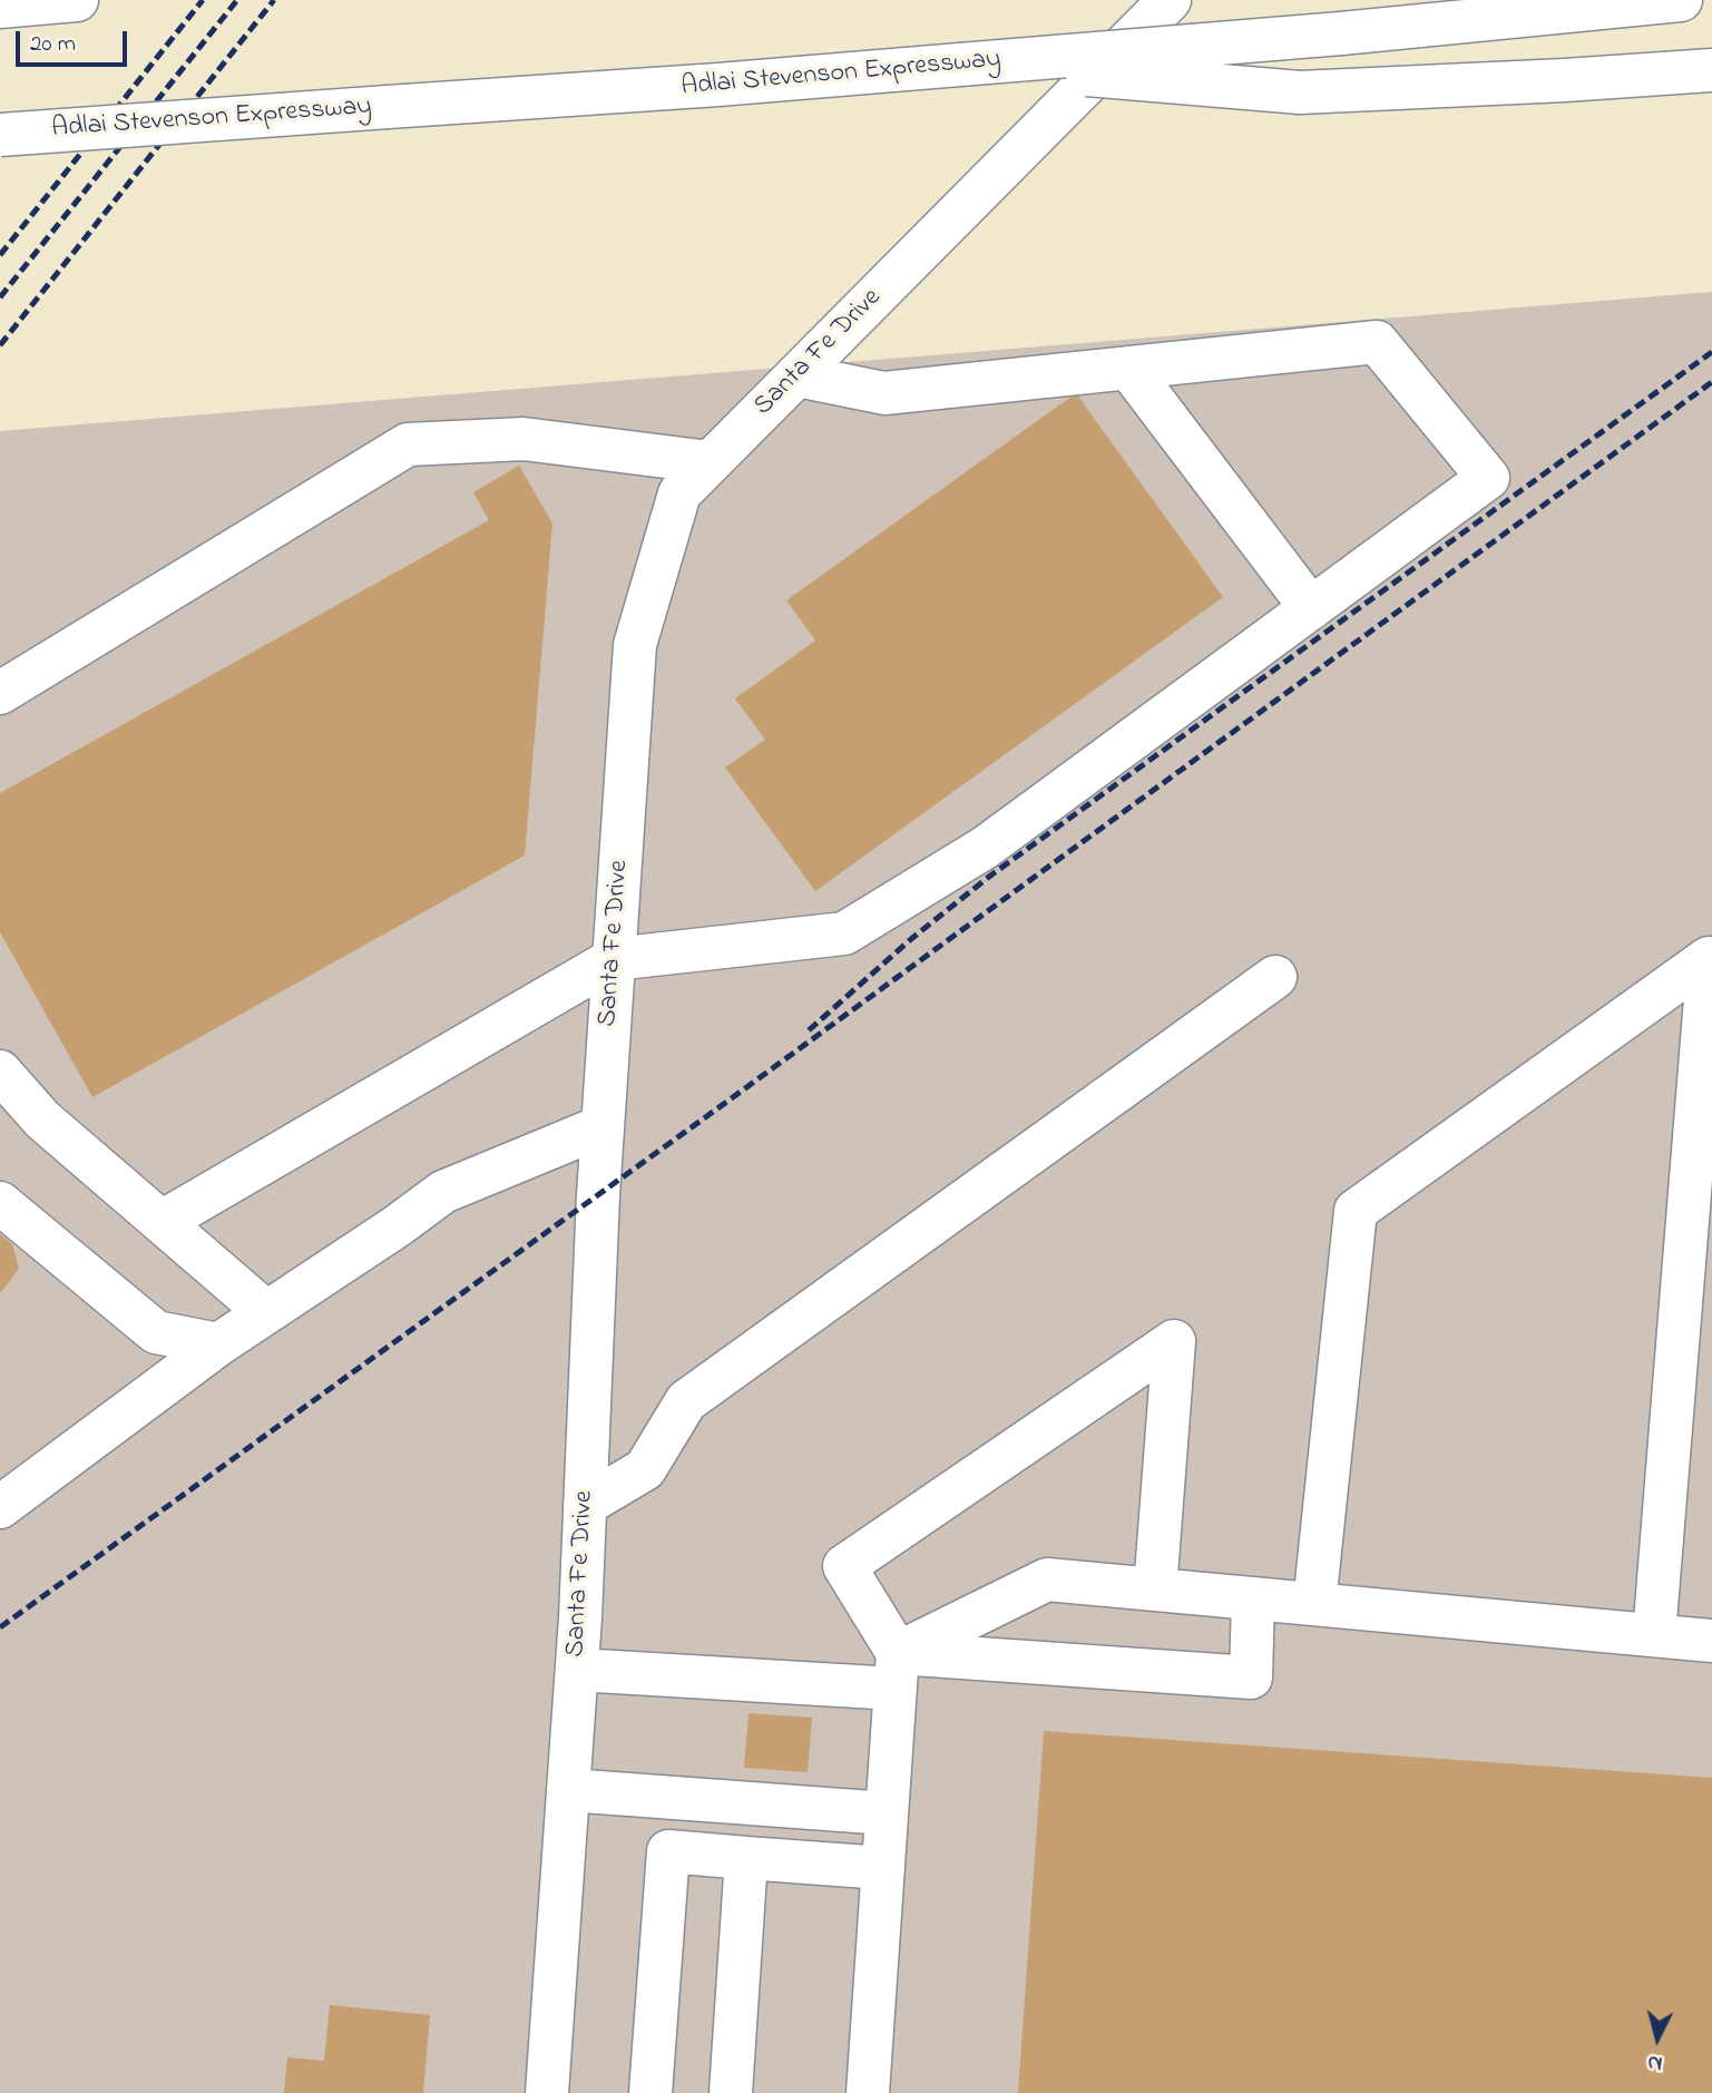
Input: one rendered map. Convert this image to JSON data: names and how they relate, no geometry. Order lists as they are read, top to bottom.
{
  "streets": {
    "main road": ["Adlai Stevenson Expressway", "Santa Fe Drive"]
  },
  "scale_bar": "20 m",
  "north": "bottom"
}
